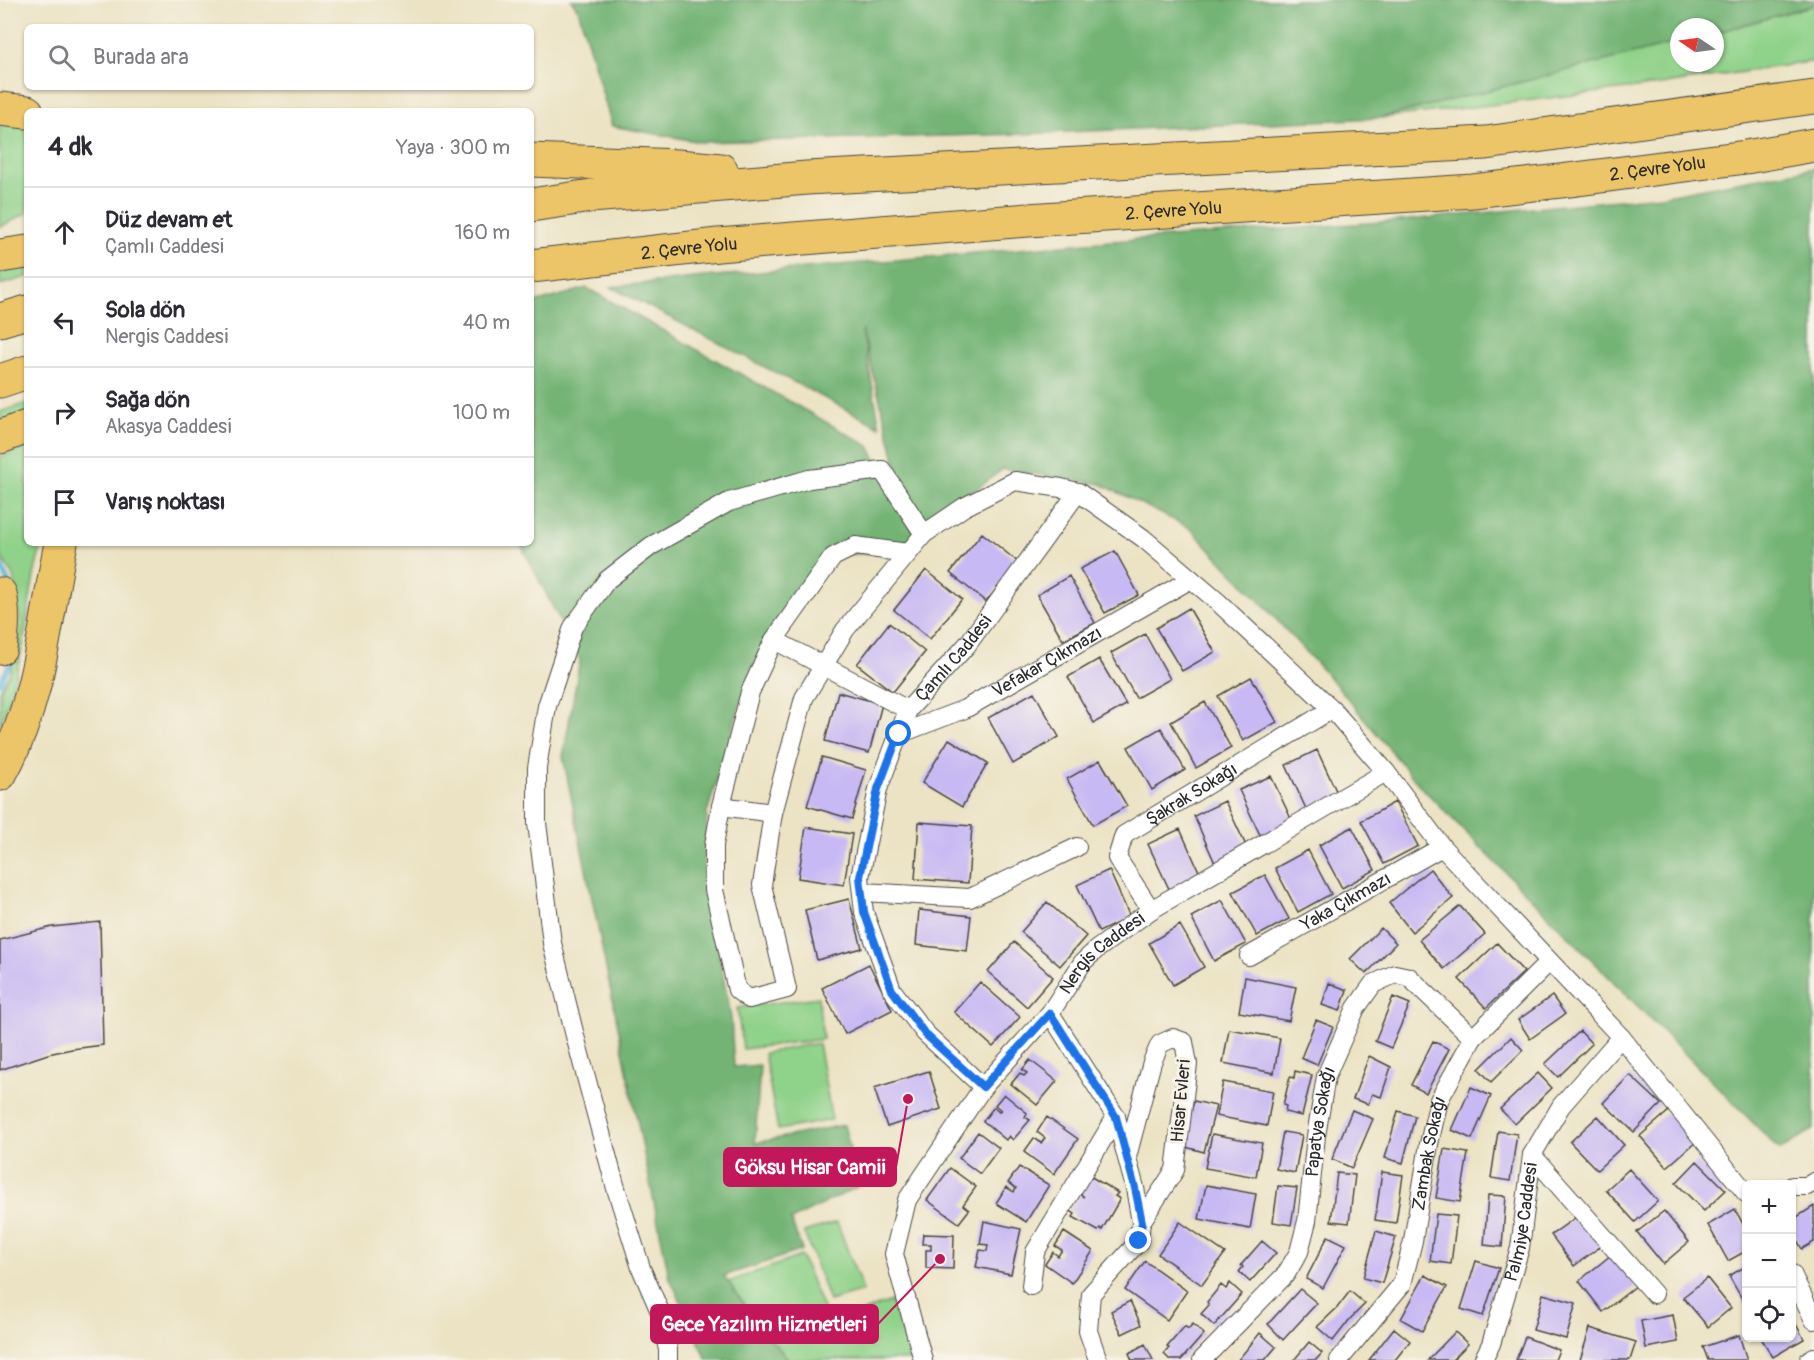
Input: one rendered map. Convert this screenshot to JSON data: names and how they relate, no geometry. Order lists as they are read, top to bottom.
{
  "streets": {
    "highway": ["2. Çevre Yolu"],
    "street": [
      "Çamlı Caddesi",
      "Vefakar Çıkmazı",
      "Şakrak Sokağı",
      "Yaka Çıkmazı",
      "Nergis Caddesi",
      "Hisar Evleri",
      "Papatya Sokağı",
      "Zambak Sokağı",
      "Palmiye Caddesi"
    ]
  },
  "crossings": [
    ["Çamlı Caddesi", "Vefakar Çıkmazı"],
    ["Çamlı Caddesi", "Nergis Caddesi"],
    ["Şakrak Sokağı", "Nergis Caddesi"],
    ["Papatya Sokağı", "Zambak Sokağı"]
  ],
  "places": ["Göksu Hisar Camii", "Gece Yazılım Hizmetleri"],
  "north": "left",
  "page": {
    "search": "Burada ara",
    "heading": ["4 dk", "Yaya · 300 m"],
    "list": [
      ["Düz devam et", "Çamlı Caddesi", "160 m"],
      ["Sola dön", "Nergis Caddesi", "40 m"],
      ["Sağa dön", "Akasya Caddesi", "100 m"],
      "Varış noktası"
    ],
    "map_buttons": ["+", "−"]
  }
}
